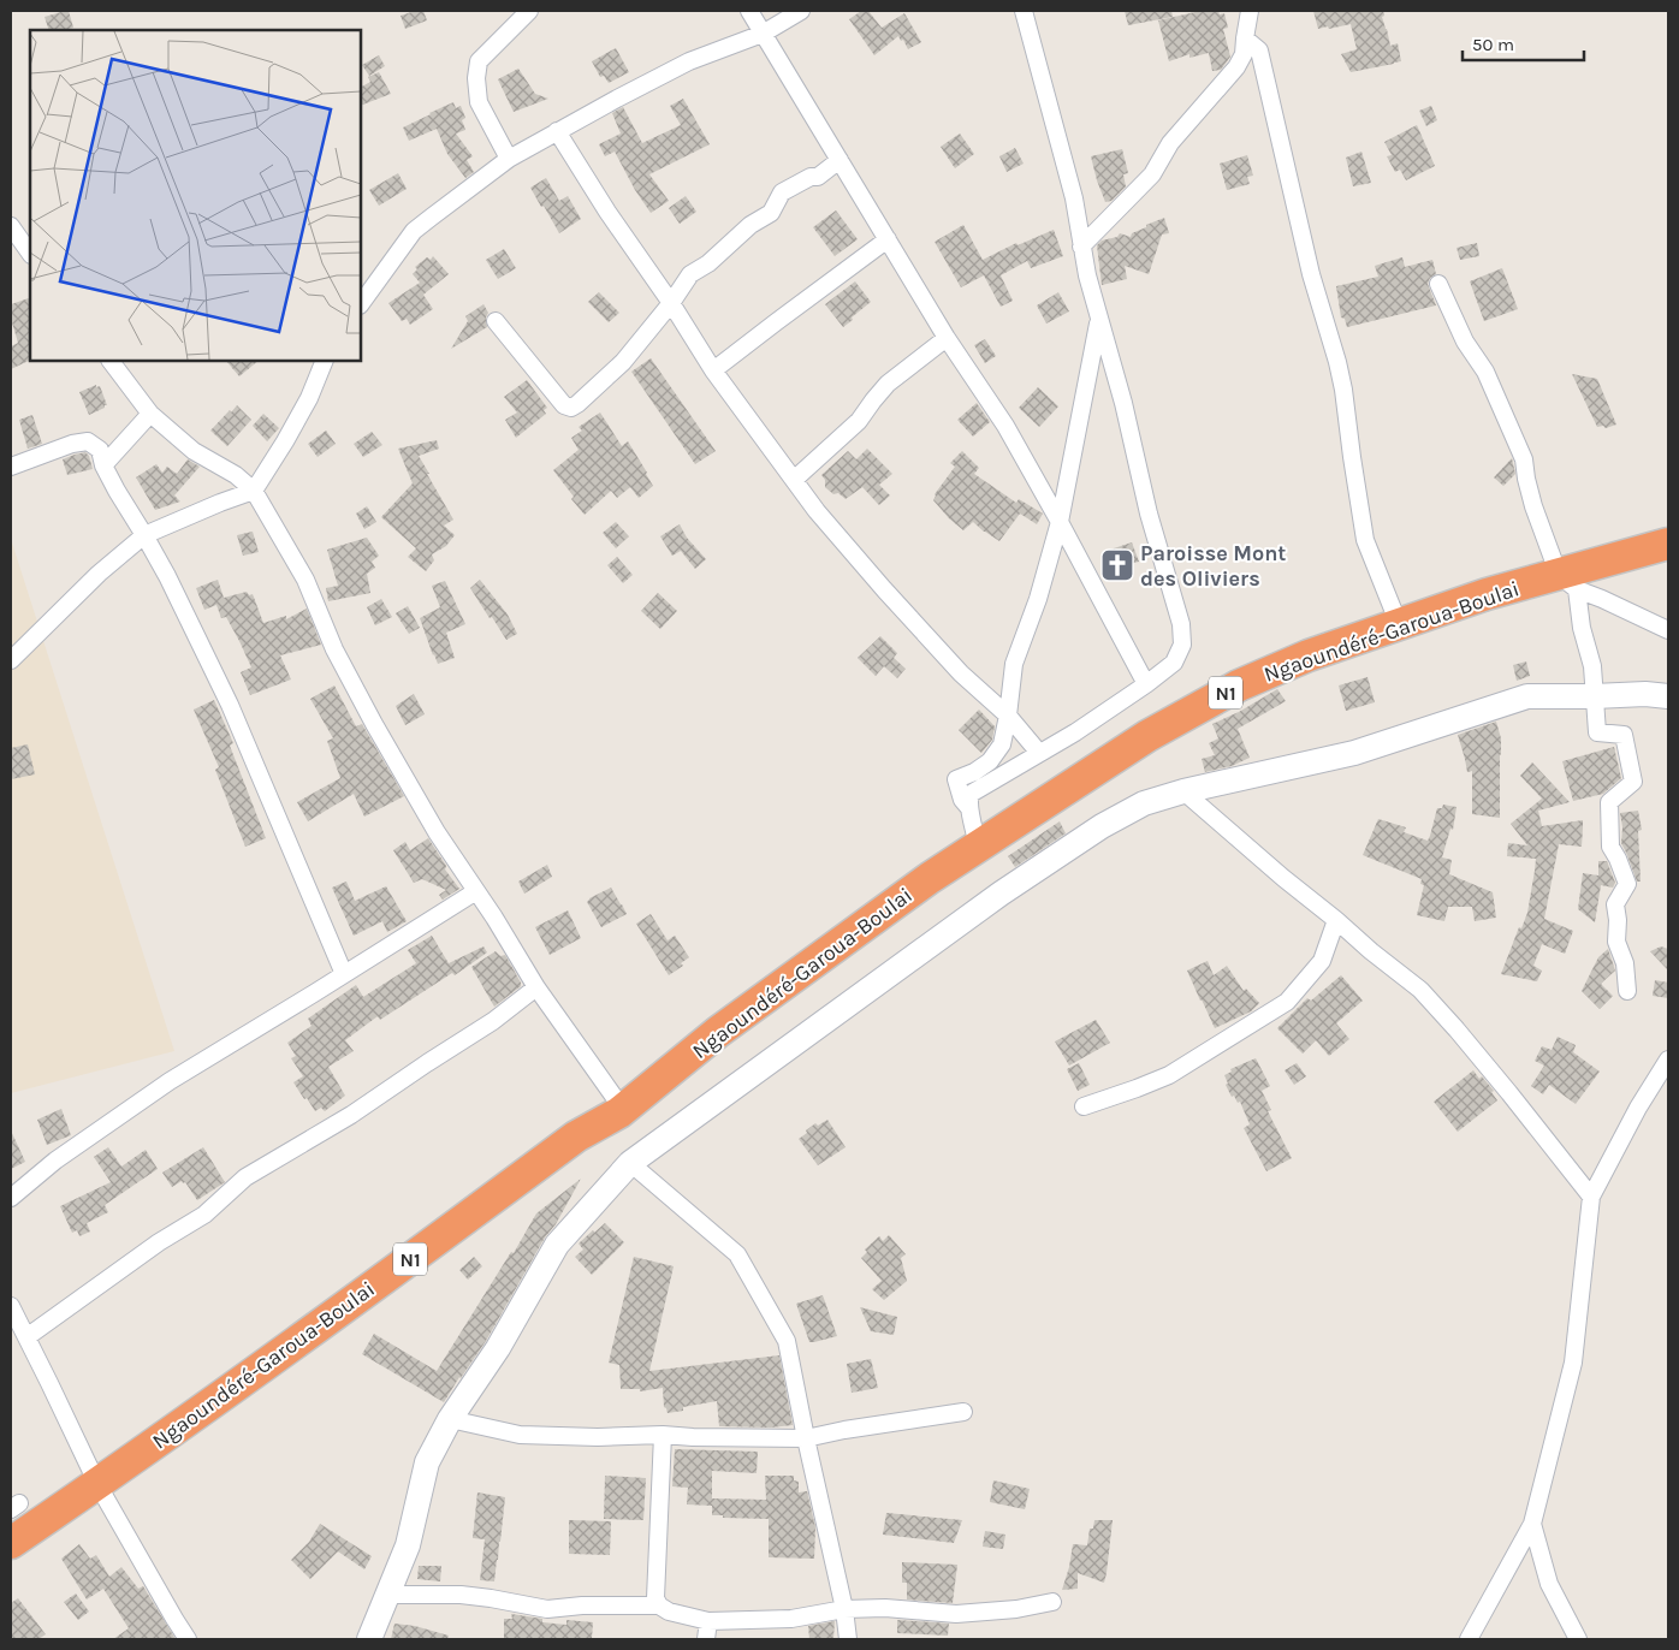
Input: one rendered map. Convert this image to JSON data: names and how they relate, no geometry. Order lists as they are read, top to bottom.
{
  "streets": {
    "highway": ["Ngaoundéré-Garoua-Boulai", "N1"]
  },
  "places": {
    "church": ["Paroisse Mont des Oliviers"]
  },
  "scale_bar": "50 m"
}
